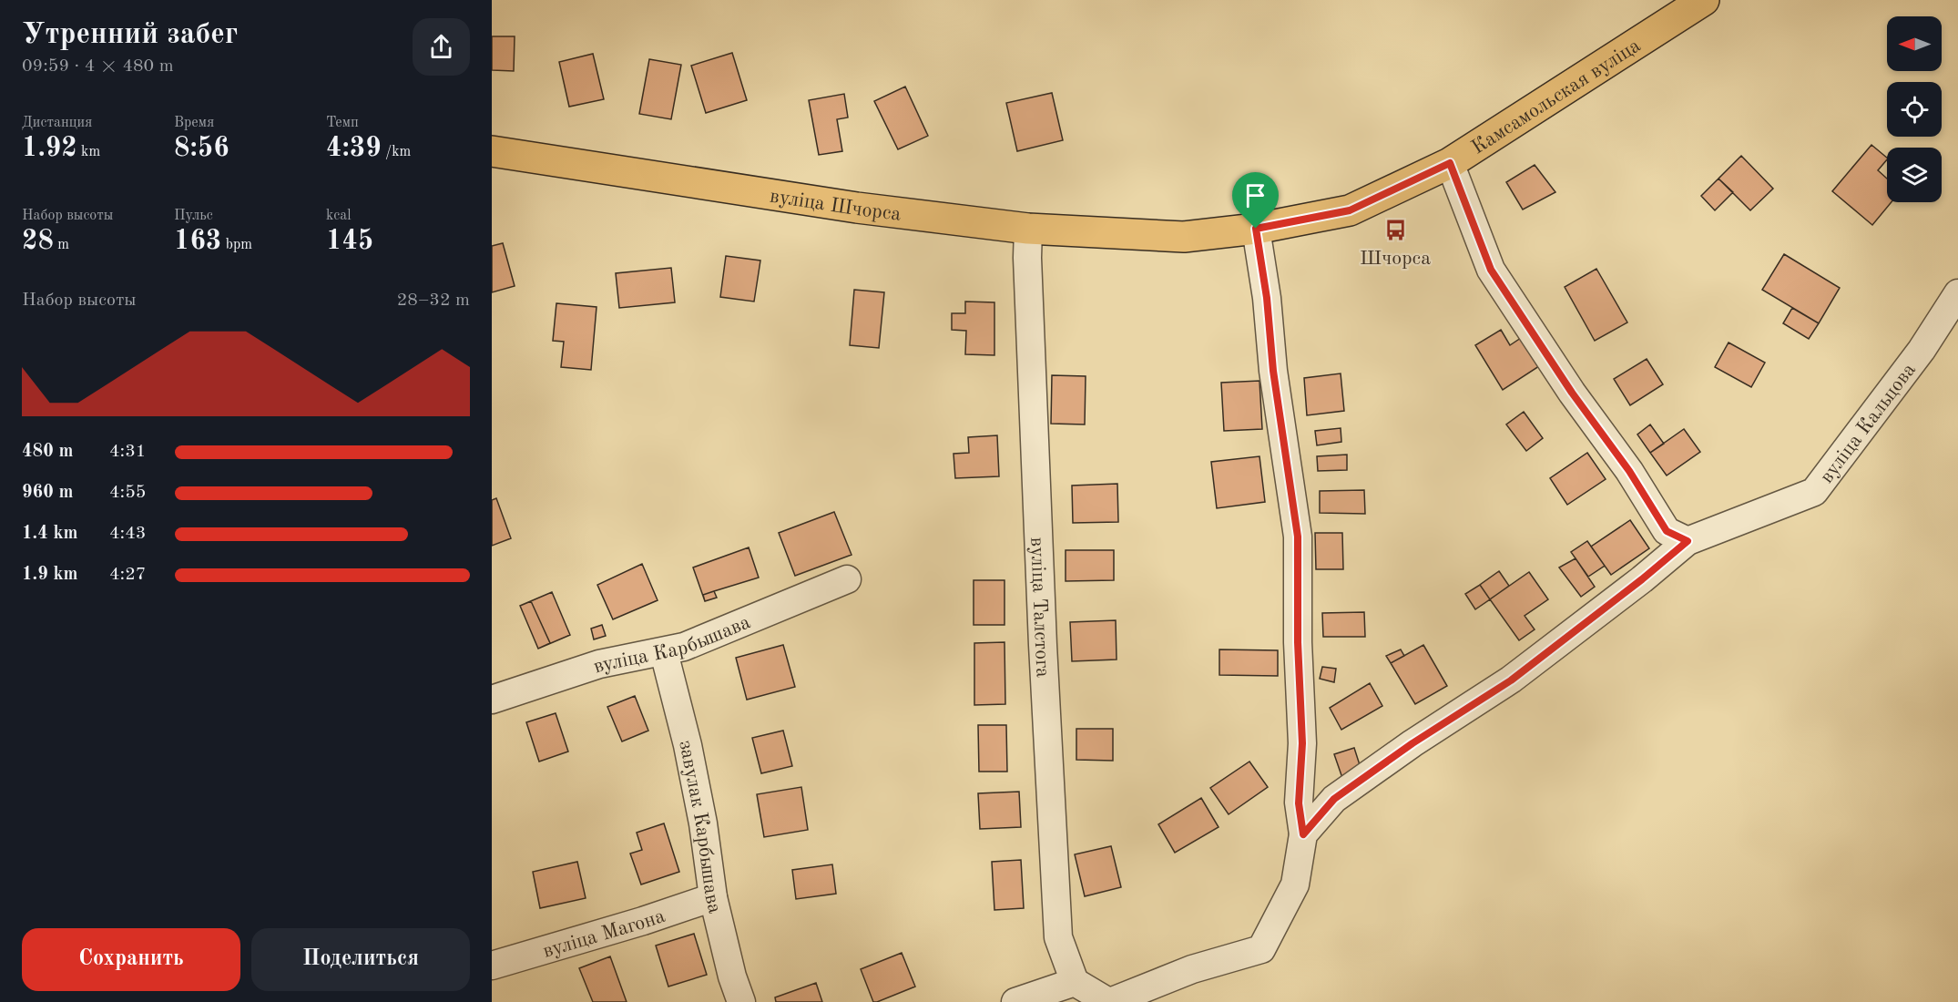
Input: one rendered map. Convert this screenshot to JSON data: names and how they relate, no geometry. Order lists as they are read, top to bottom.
{
  "streets": {
    "main road": ["Камсамольская вуліца", "вуліца Шчорса"],
    "street": [
      "вуліца Кальцова",
      "вуліца Талстога",
      "вуліца Карбышава",
      "завулак Карбышава",
      "вуліца Магона"
    ]
  },
  "crossings": [
    ["Камсамольская вуліца", "вуліца Шчорса"],
    ["вуліца Шчорса", "вуліца Талстога"],
    ["вуліца Карбышава", "завулак Карбышава"],
    ["завулак Карбышава", "вуліца Магона"]
  ],
  "places": {
    "bus stop": ["Шчорса"]
  },
  "north": "left",
  "page": {
    "heading": ["Утренний забег", "09:59 · 4 × 480 m"],
    "stats": [
      ["Дистанция", "1.92 km"],
      ["Время", "8:56"],
      ["Темп", "4:39 /km"],
      ["Набор высоты", "28 m"],
      ["Пульс", "163 bpm"],
      ["kcal", "145"]
    ],
    "chart": ["Набор высоты", "28–32 m"],
    "list": [
      {
        "name": "480 m",
        "note": "4:31"
      },
      {
        "name": "960 m",
        "note": "4:55"
      },
      {
        "name": "1.4 km",
        "note": "4:43"
      },
      {
        "name": "1.9 km",
        "note": "4:27"
      }
    ],
    "buttons": ["Сохранить", "Поделиться"]
  }
}
